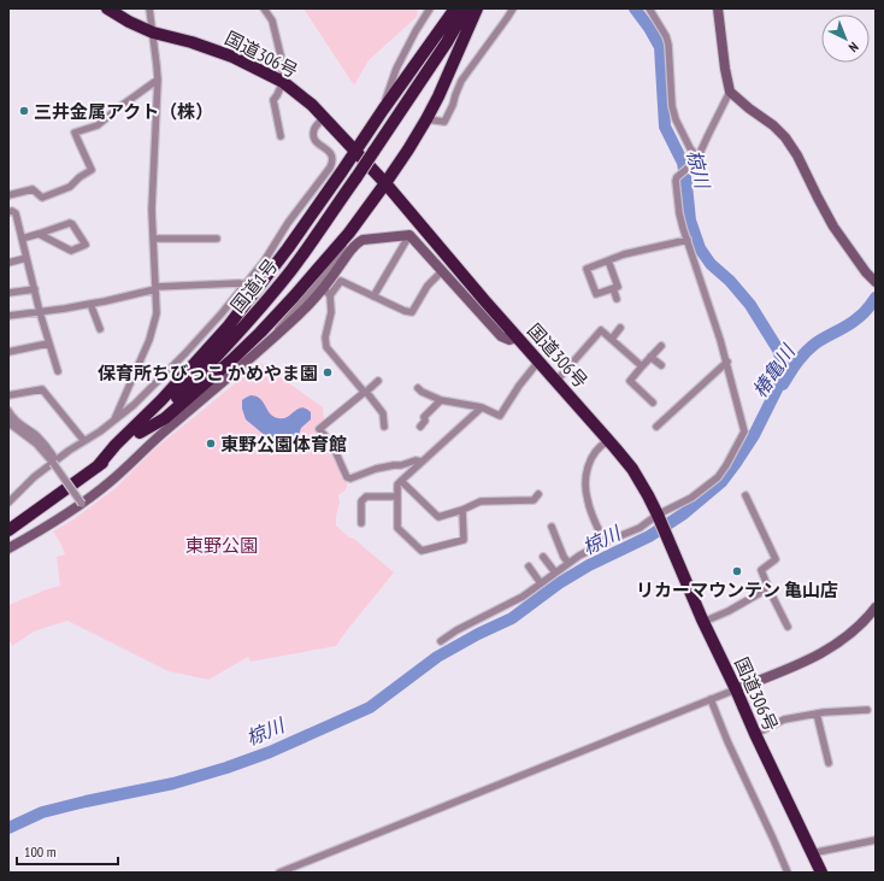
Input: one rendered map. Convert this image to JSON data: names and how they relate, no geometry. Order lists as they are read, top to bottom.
{
  "streets": {
    "highway": ["国道306号", "国道1号"]
  },
  "water": ["椋川", "椿亀川"],
  "parks": ["東野公園"],
  "places": [
    "三井金属アクト（株）",
    "保育所ちびっこ かめやま園",
    "東野公園体育館",
    "リカーマウンテン 亀山店"
  ],
  "scale_bar": "100 m",
  "north": "bottom right"
}
